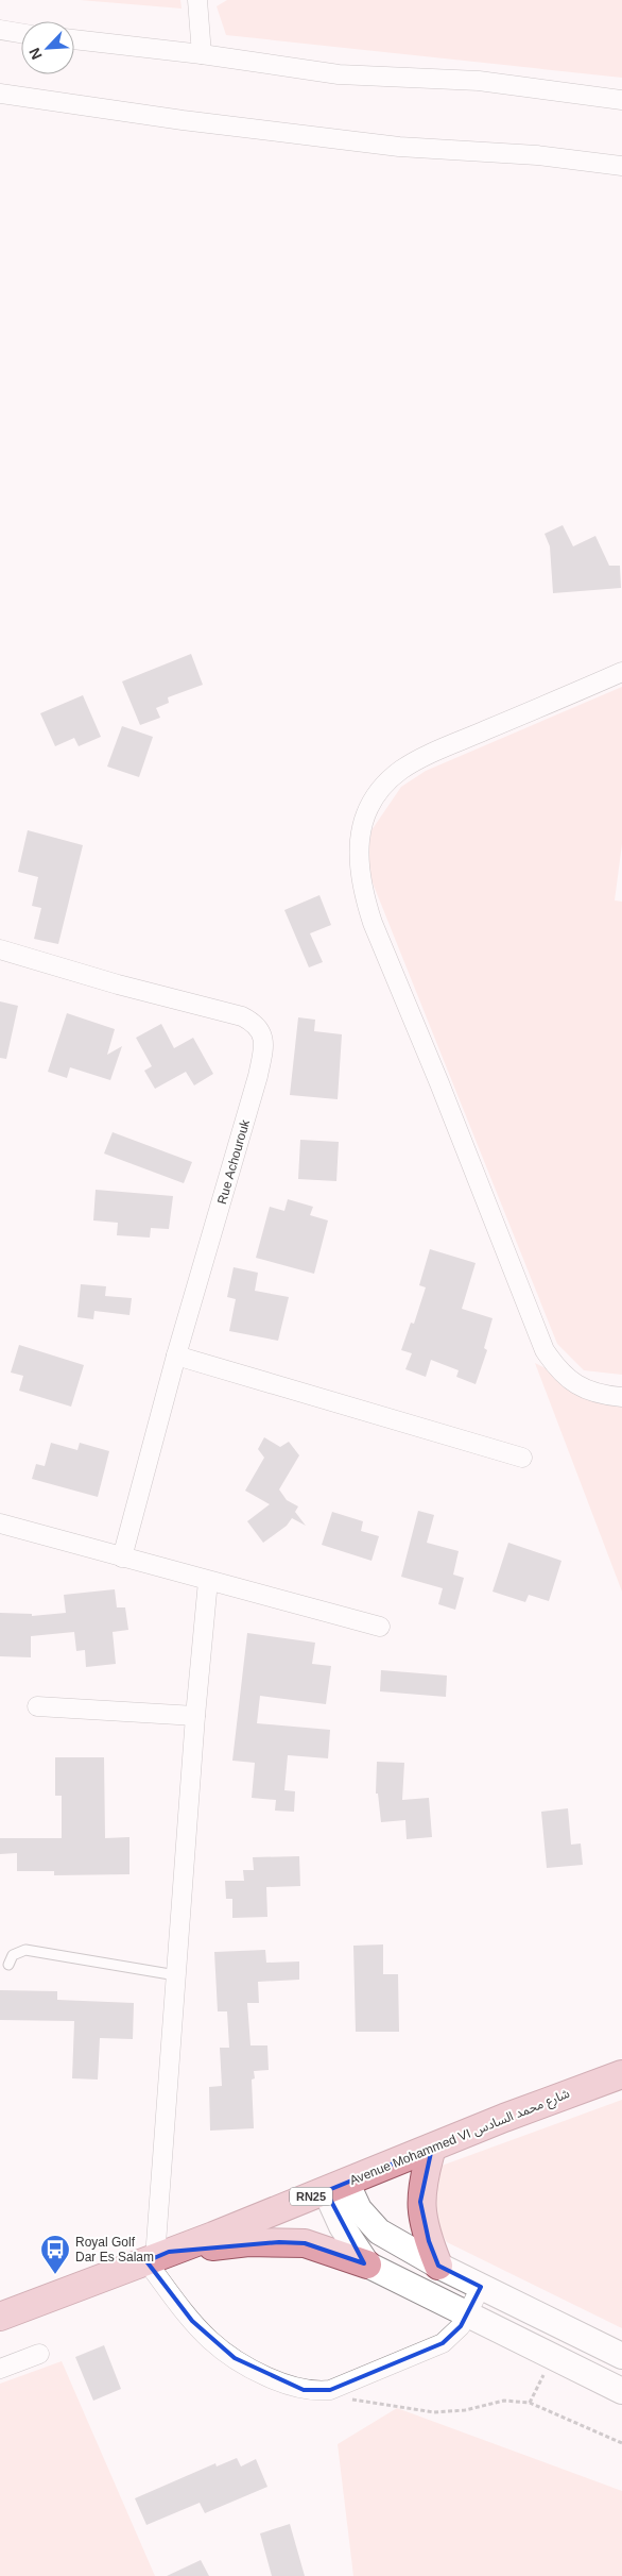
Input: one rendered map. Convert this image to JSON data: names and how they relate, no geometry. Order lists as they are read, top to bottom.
{
  "streets": {
    "main road": ["Avenue Mohammed VI شارع محمد السادس", "RN25"],
    "street": ["Rue Achourouk"]
  },
  "places": {
    "bus stop": ["Royal Golf Dar Es Salam"]
  },
  "north": "bottom left"
}
